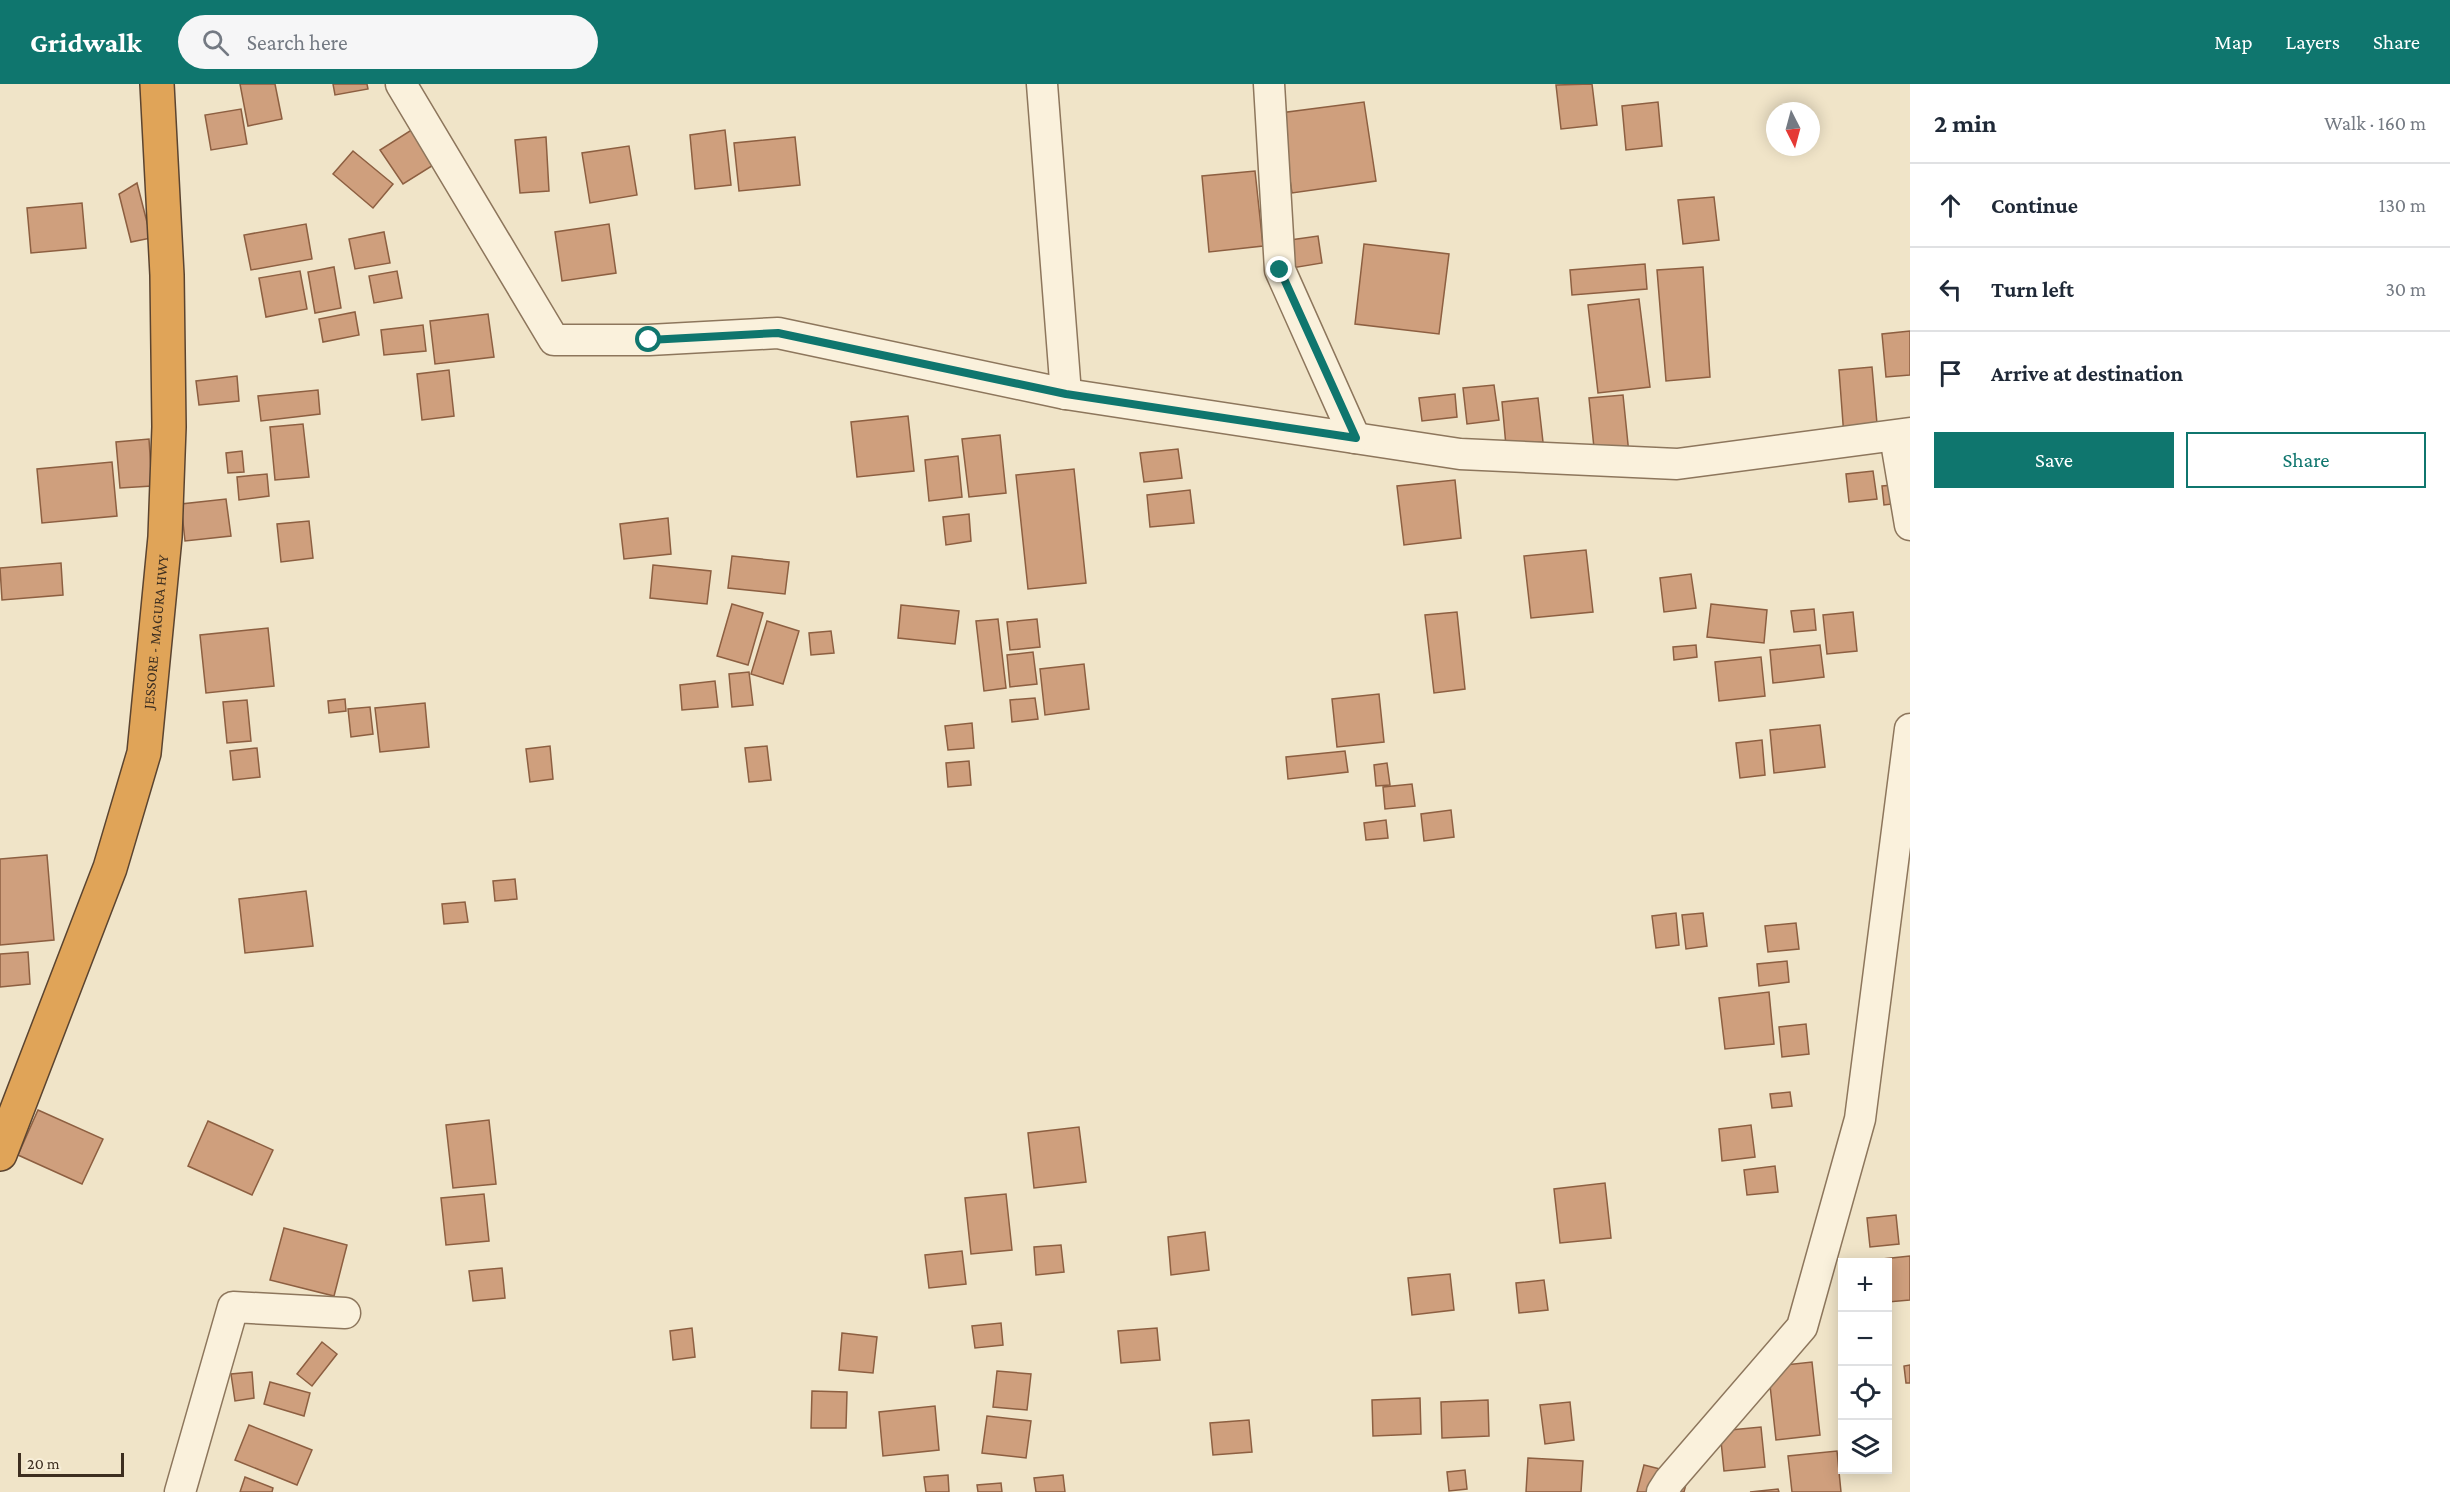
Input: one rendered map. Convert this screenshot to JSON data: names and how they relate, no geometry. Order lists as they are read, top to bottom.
{
  "streets": {
    "highway": ["JESSORE - MAGURA HWY"]
  },
  "scale_bar": "20 m",
  "north": "bottom",
  "page": {
    "header": "Gridwalk",
    "search": "Search here",
    "nav": ["Map", "Layers", "Share"],
    "heading": ["2 min", "Walk · 160 m"],
    "list": [
      ["Continue", "130 m"],
      ["Turn left", "30 m"],
      "Arrive at destination"
    ],
    "buttons": ["Save", "Share"],
    "map_buttons": ["+", "−"],
    "scale": "20 m"
  }
}
